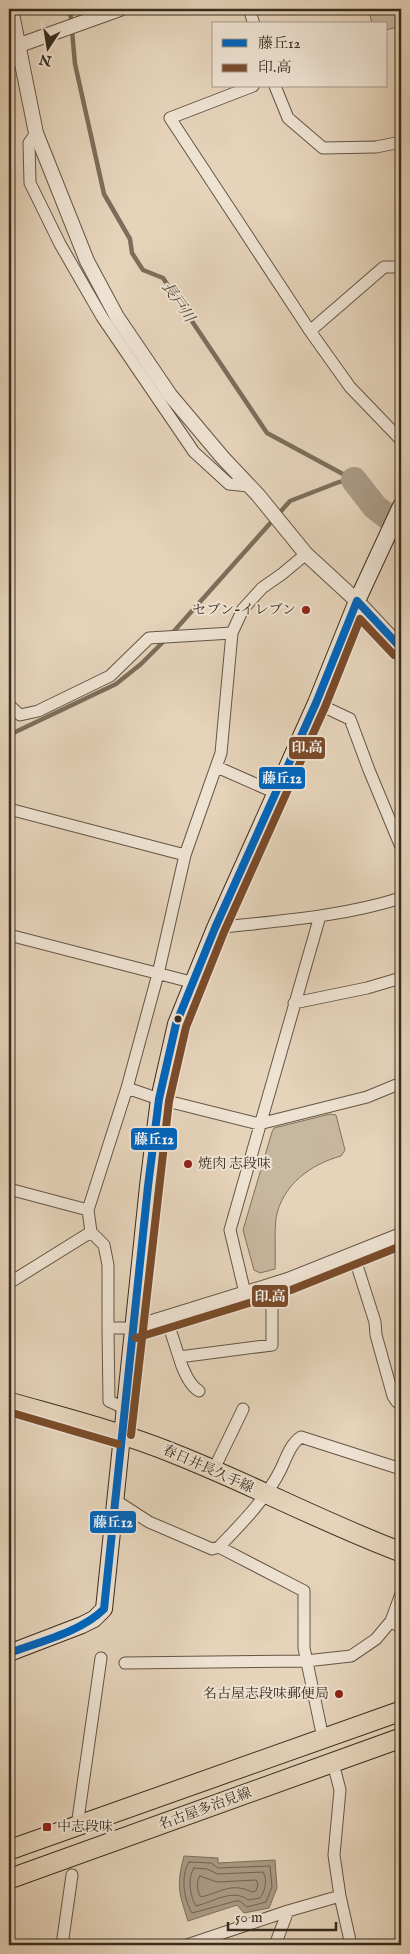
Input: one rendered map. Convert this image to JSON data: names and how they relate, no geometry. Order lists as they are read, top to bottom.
{
  "streets": {
    "main road": ["春日井長久手線", "名古屋多治見線"]
  },
  "water": ["長戸川"],
  "places": {
    "other": ["セブン-イレブン", "焼肉 志段味", "名古屋志段味郵便局"],
    "transit": ["中志段味"]
  },
  "lines": ["transit line 藤丘12", "transit line 印.高"],
  "legend": ["藤丘12", "印.高"],
  "scale_bar": "50 m",
  "north": "bottom"
}
